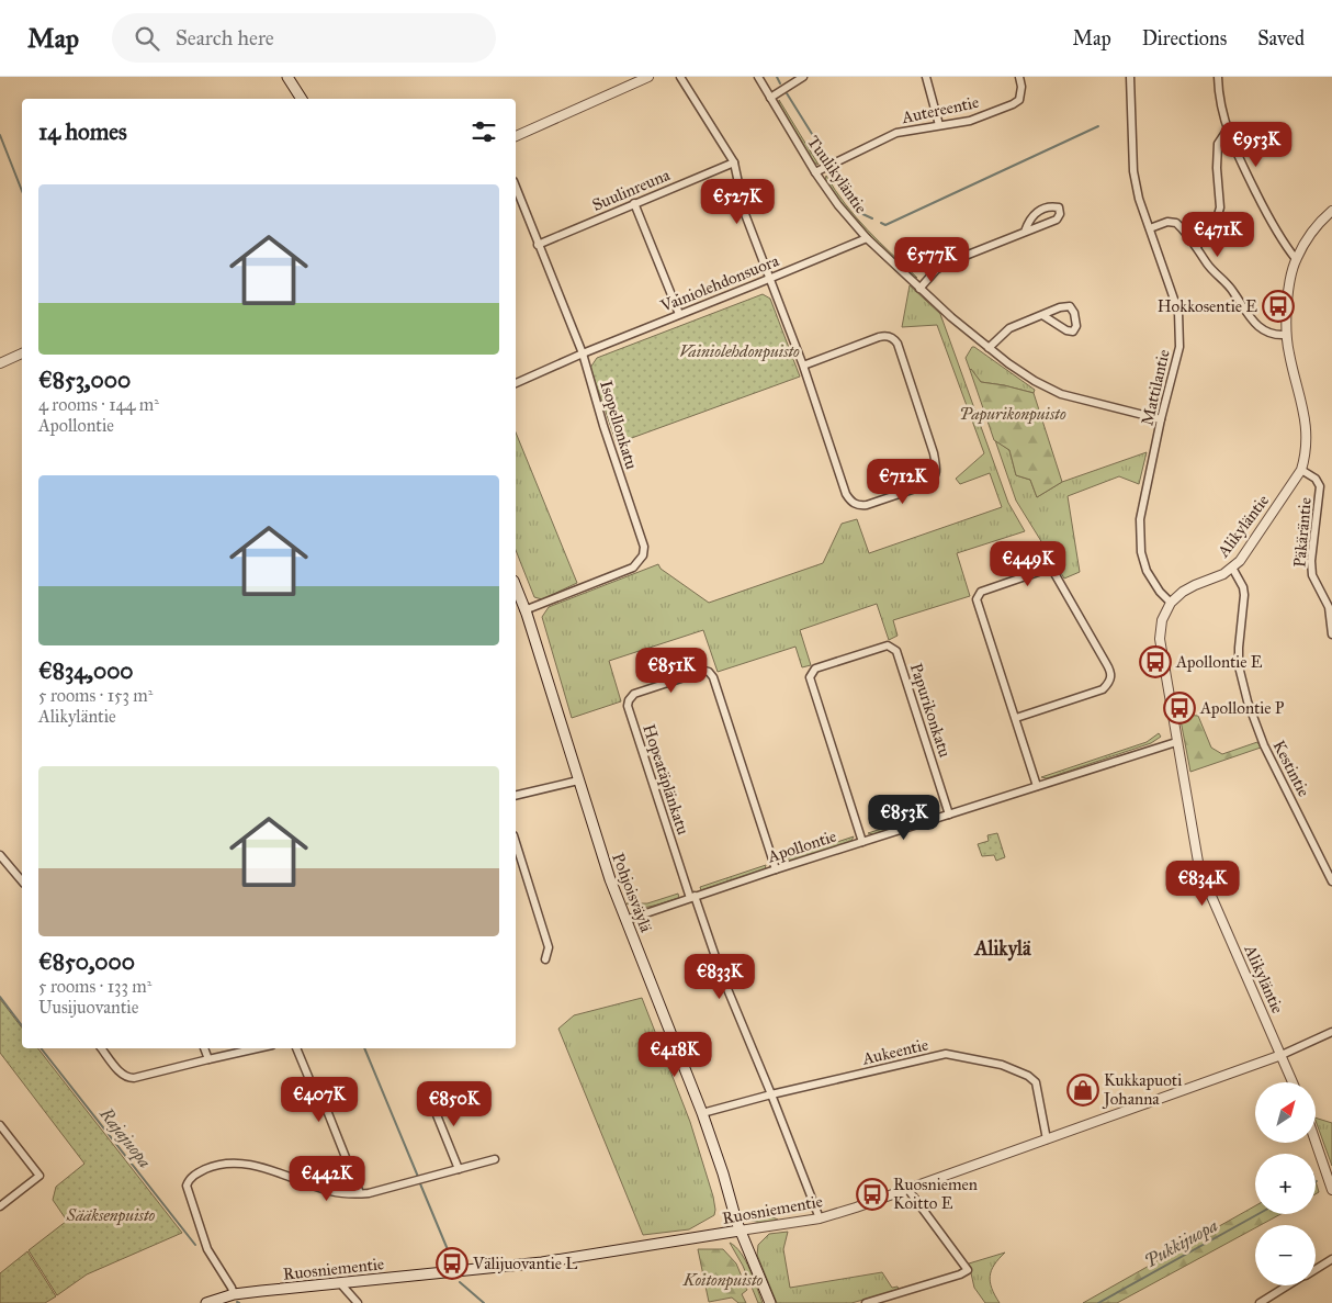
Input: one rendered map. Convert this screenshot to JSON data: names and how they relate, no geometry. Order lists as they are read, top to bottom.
{
  "streets": {
    "main road": ["Pohjoisväylä", "Ruosniementie"],
    "street": [
      "Autereentie",
      "Tuulikyläntie",
      "Suulinreuna",
      "Vainiolehdonsuora",
      "Mattilantie",
      "Isopellonkatu",
      "Alikyläntie",
      "Päkäräntie",
      "Papurikonkatu",
      "Kestintie",
      "Hopeatäplänkatu",
      "Apollontie",
      "Aukeentie"
    ]
  },
  "crossings": [
    ["Autereentie", "Tuulikyläntie"],
    ["Tuulikyläntie", "Vainiolehdonsuora"],
    ["Tuulikyläntie", "Mattilantie"],
    ["Suulinreuna", "Isopellonkatu"],
    ["Vainiolehdonsuora", "Isopellonkatu"],
    ["Mattilantie", "Alikyläntie"],
    ["Isopellonkatu", "Pohjoisväylä"],
    ["Alikyläntie", "Päkäräntie"],
    ["Alikyläntie", "Kestintie"],
    ["Alikyläntie", "Apollontie"],
    ["Alikyläntie", "Ruosniementie"],
    ["Papurikonkatu", "Apollontie"],
    ["Hopeatäplänkatu", "Apollontie"],
    ["Apollontie", "Pohjoisväylä"],
    ["Pohjoisväylä", "Aukeentie"],
    ["Pohjoisväylä", "Ruosniementie"],
    ["Aukeentie", "Ruosniementie"]
  ],
  "districts": ["Alikylä"],
  "water": ["Rajajuopa", "Pukkijuopa"],
  "parks": [
    "Vainiolehdonpuisto",
    "Papurikonpuisto",
    "Sääksenpuisto",
    "Koitonpuisto"
  ],
  "places": {
    "bus stop": [
      "Hokkosentie E",
      "Apollontie E",
      "Apollontie P",
      "Ruosniemen Koitto E",
      "Välijuovantie L"
    ],
    "shop": ["Kukkapuoti Johanna"]
  },
  "north": "top right",
  "page": {
    "header": "Map",
    "search": "Search here",
    "nav": ["Map", "Directions", "Saved"],
    "heading": "14 homes",
    "price": [
      "€953K",
      "€527K",
      "€471K",
      "€577K",
      "€712K",
      "€449K",
      "€851K",
      "€853K",
      "€834K",
      "€833K",
      "€418K",
      "€407K",
      "€850K",
      "€442K"
    ],
    "list": [
      {
        "name": "€853,000",
        "note": "4 rooms · 144 m² · Apollontie"
      },
      {
        "name": "€834,000",
        "note": "5 rooms · 153 m² · Alikyläntie"
      },
      {
        "name": "€850,000",
        "note": "5 rooms · 133 m² · Uusijuovantie"
      }
    ],
    "map_buttons": ["+", "−"]
  }
}
